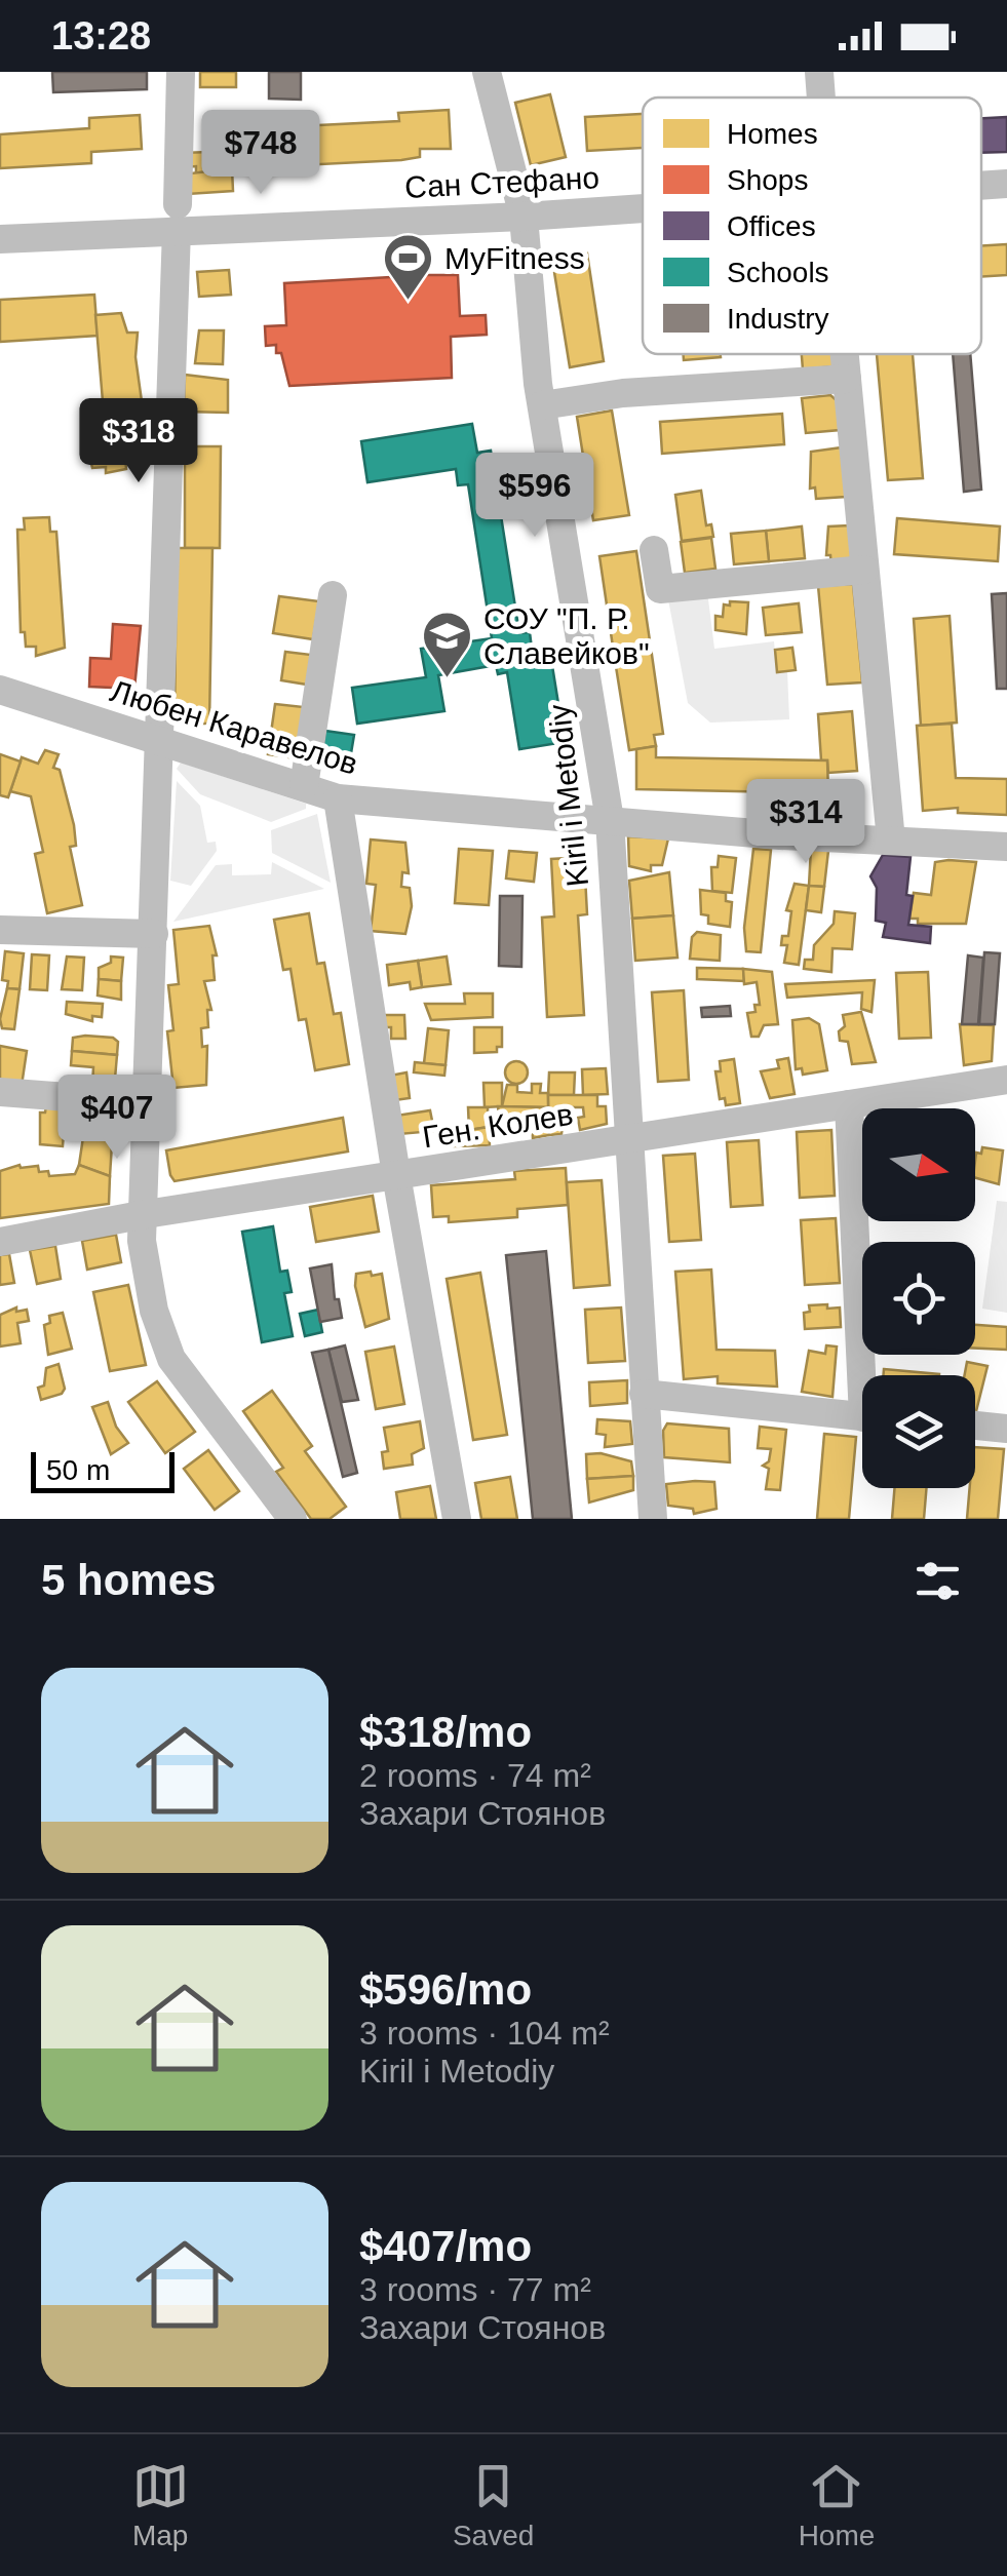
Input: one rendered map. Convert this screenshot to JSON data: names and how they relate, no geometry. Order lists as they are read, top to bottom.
{
  "streets": {
    "street": [
      "Сан Стефано",
      "Любен Каравелов",
      "Kiril i Metodiy",
      "Ген. Колев"
    ]
  },
  "crossings": [
    ["Сан Стефано", "Kiril i Metodiy"],
    ["Любен Каравелов", "Kiril i Metodiy"],
    ["Kiril i Metodiy", "Ген. Колев"]
  ],
  "places": {
    "sports": ["MyFitness"],
    "school or university": ["СОУ \"П. Р. Славейков\""]
  },
  "legend": [
    "Homes",
    "Shops",
    "Offices",
    "Schools",
    "Industry"
  ],
  "scale_bar": "50 m",
  "north": "right",
  "page": {
    "status": "13:28",
    "price": [
      "$748",
      "$318",
      "$596",
      "$314",
      "$407"
    ],
    "scale": "50 m",
    "heading": "5 homes",
    "list": [
      {
        "name": "$318/mo",
        "note": "2 rooms · 74 m² · Захари Стоянов"
      },
      {
        "name": "$596/mo",
        "note": "3 rooms · 104 m² · Kiril i Metodiy"
      },
      {
        "name": "$407/mo",
        "note": "3 rooms · 77 m² · Захари Стоянов"
      }
    ],
    "tabs": ["Map", "Saved", "Home"]
  }
}
